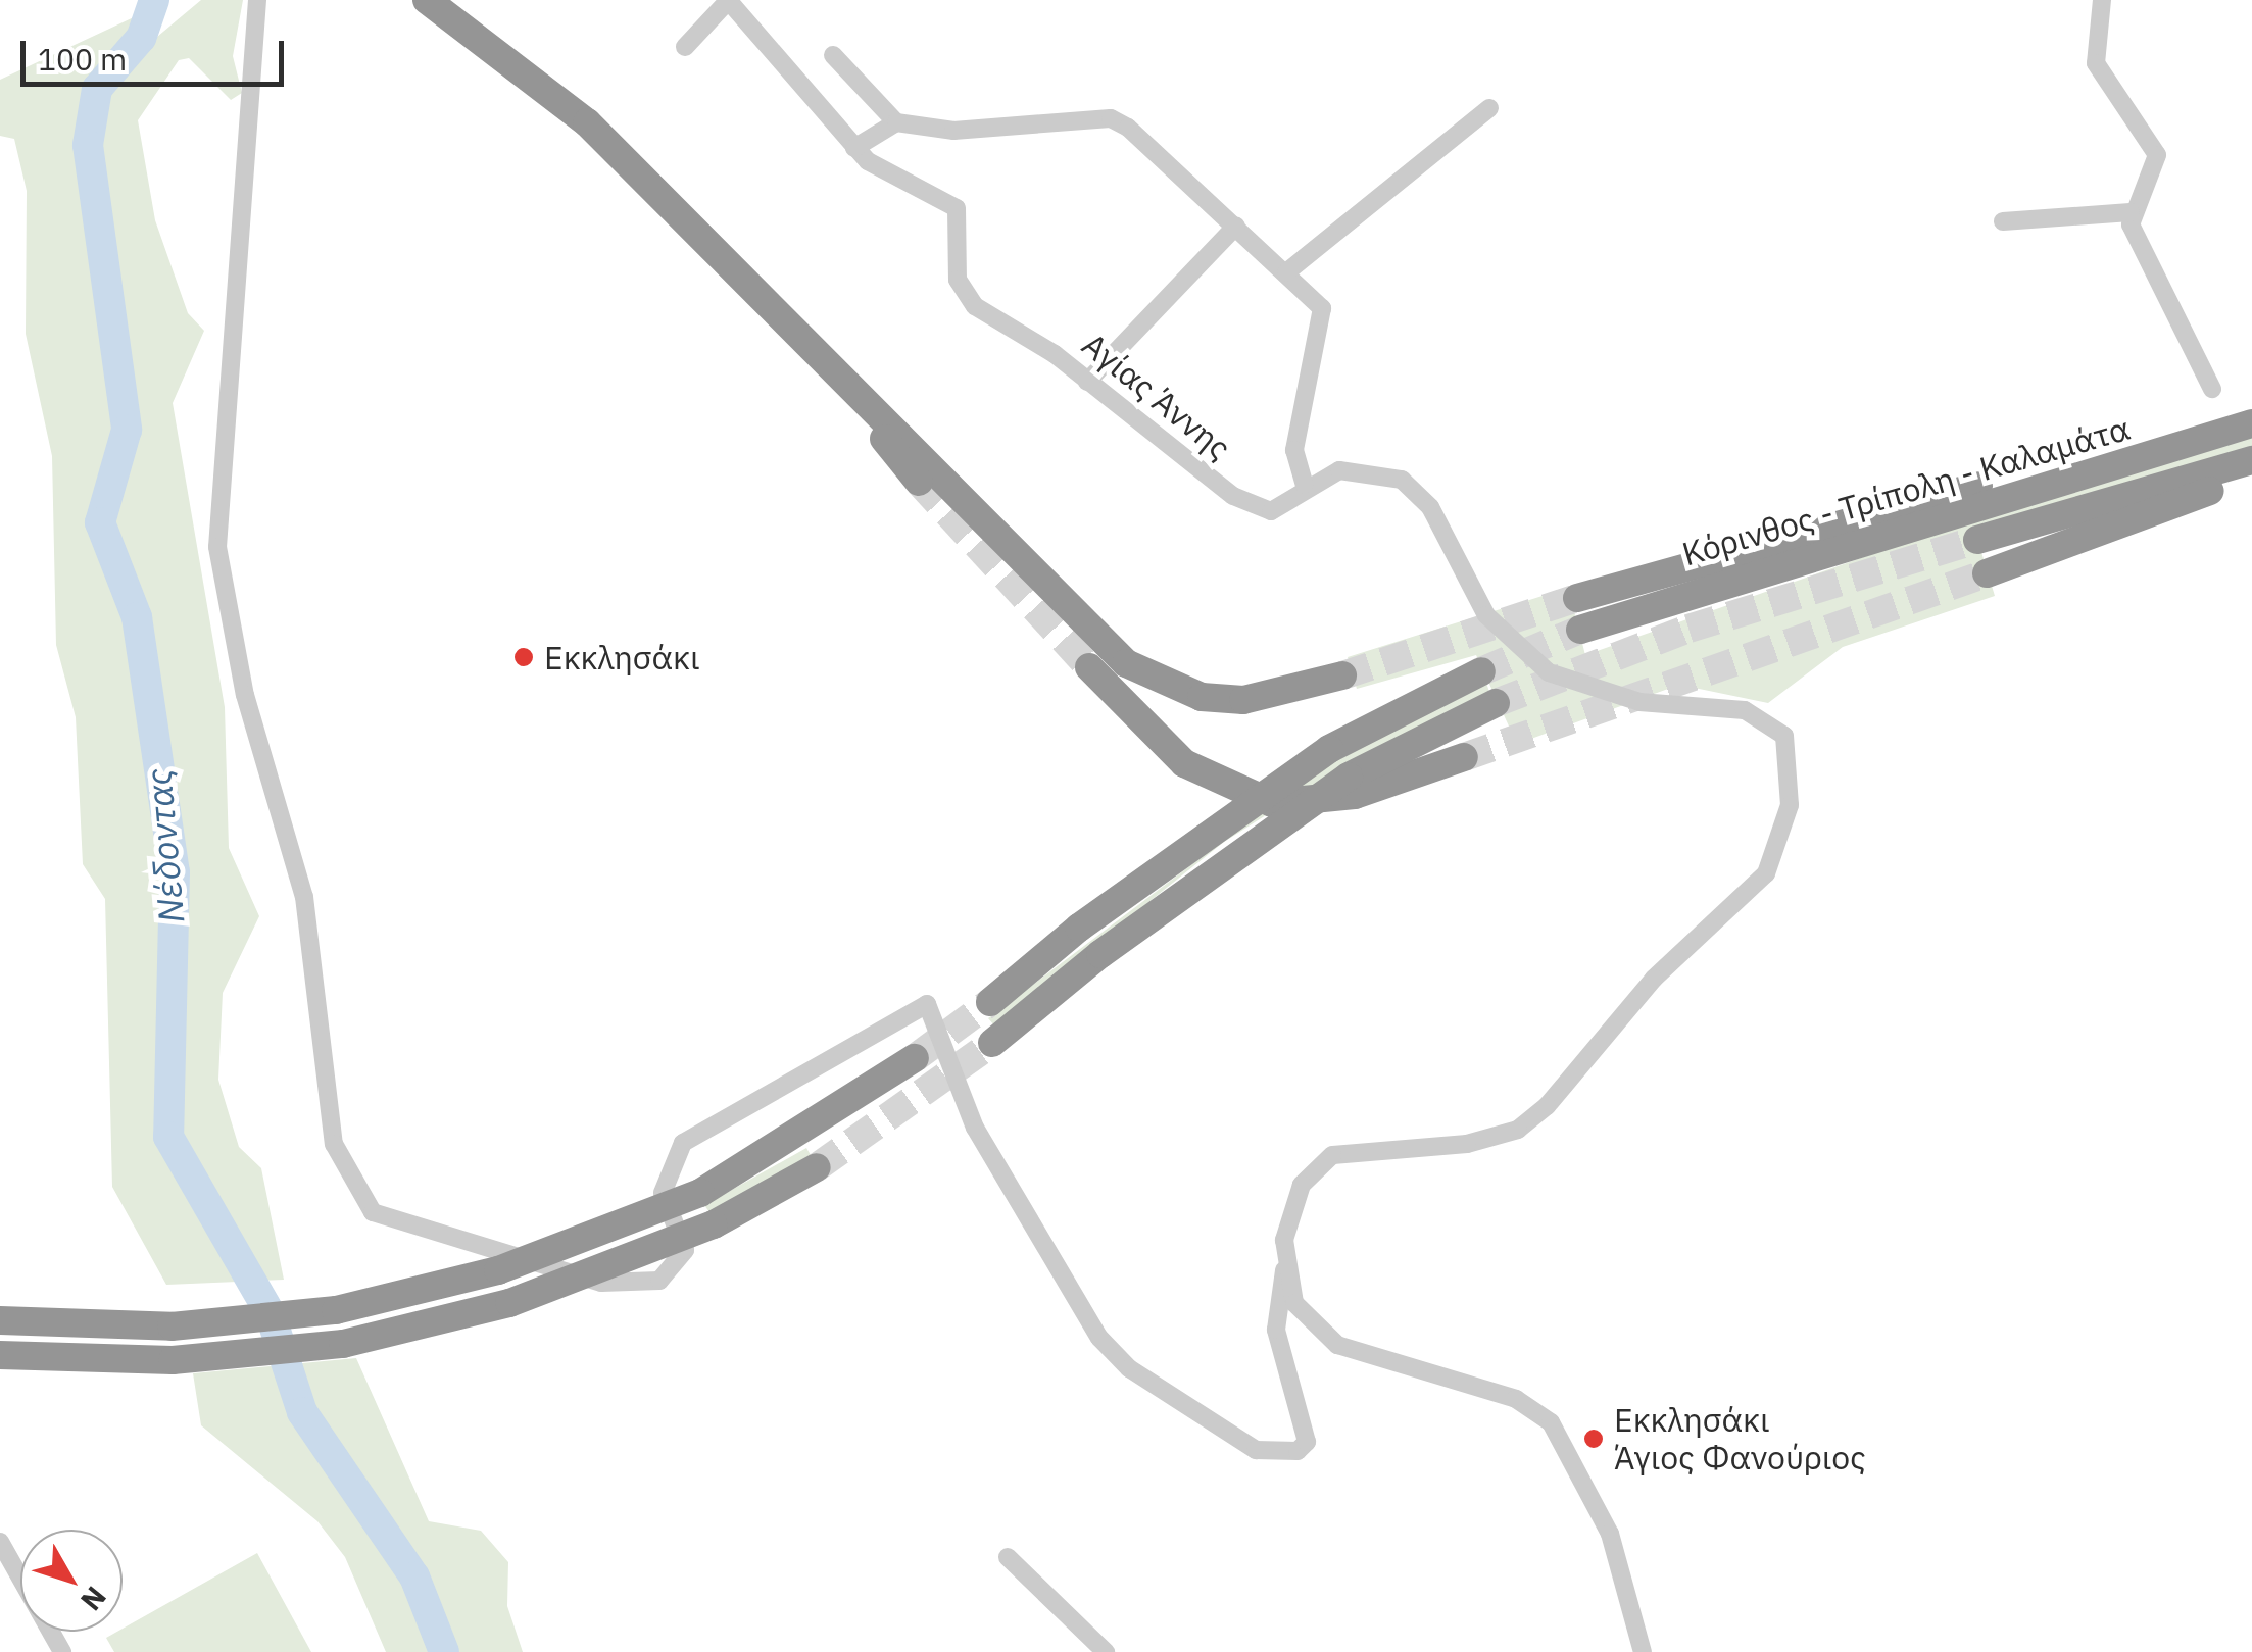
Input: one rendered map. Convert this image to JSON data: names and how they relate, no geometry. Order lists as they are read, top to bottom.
{
  "streets": {
    "highway": ["Κόρινθος - Τρίπολη - Καλαμάτα"],
    "street": ["Αγίας Άννης"]
  },
  "water": ["Νέδoντας"],
  "places": ["Εκκλησάκι", "Εκκλησάκι Άγιος Φανούριος"],
  "scale_bar": "100 m",
  "north": "bottom right"
}
